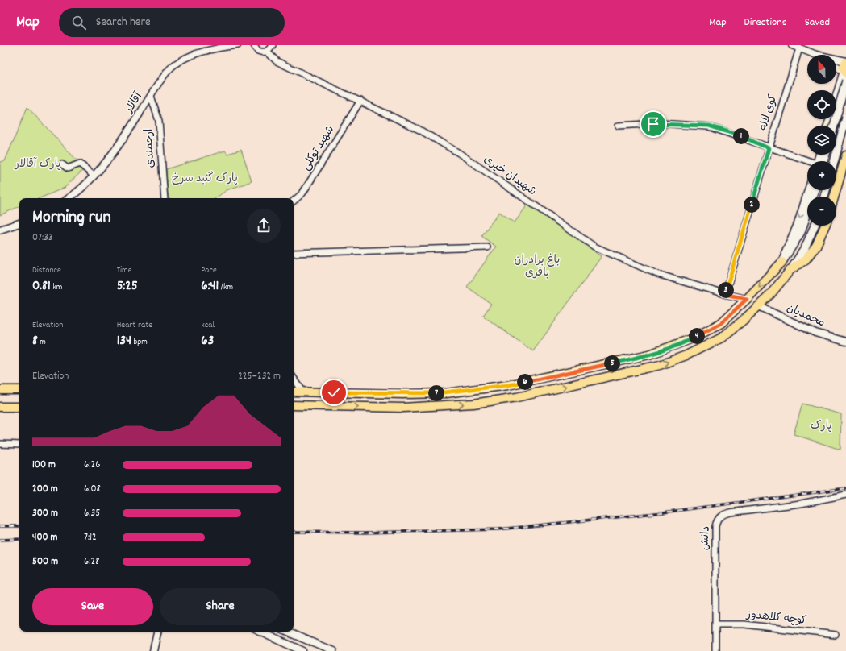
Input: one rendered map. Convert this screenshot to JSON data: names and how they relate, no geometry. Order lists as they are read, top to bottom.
{
  "streets": {
    "street": [
      "آقالار",
      "کوی لاله",
      "ارجمندی",
      "شهید توکلی",
      "شهیدان خیری",
      "محمدیان",
      "دانش",
      "کوچه کلاهدوز"
    ]
  },
  "crossings": [
    ["آقالار", "ارجمندی"],
    ["کوی لاله", "شهیدان خیری"],
    ["شهید توکلی", "شهیدان خیری"],
    ["دانش", "کوچه کلاهدوز"]
  ],
  "parks": [
    "پارک آقالار",
    "پارک گنبد سرخ",
    "باغ برادران باقری",
    "پارک"
  ],
  "north": "top",
  "page": {
    "header": "Map",
    "search": "Search here",
    "nav": ["Map", "Directions", "Saved"],
    "map_buttons": ["+", "−"],
    "pins": [
      "1",
      "2",
      "3",
      "4",
      "5",
      "6",
      "7"
    ],
    "heading": ["Morning run", "07:33"],
    "stats": [
      ["Distance", "0.81 km"],
      ["Time", "5:25"],
      ["Pace", "6:41 /km"],
      ["Elevation", "8 m"],
      ["Heart rate", "134 bpm"],
      ["kcal", "63"]
    ],
    "chart": ["Elevation", "225–232 m"],
    "list": [
      {
        "name": "100 m",
        "note": "6:26"
      },
      {
        "name": "200 m",
        "note": "6:08"
      },
      {
        "name": "300 m",
        "note": "6:35"
      },
      {
        "name": "400 m",
        "note": "7:12"
      },
      {
        "name": "500 m",
        "note": "6:28"
      }
    ],
    "buttons": ["Save", "Share"]
  }
}
